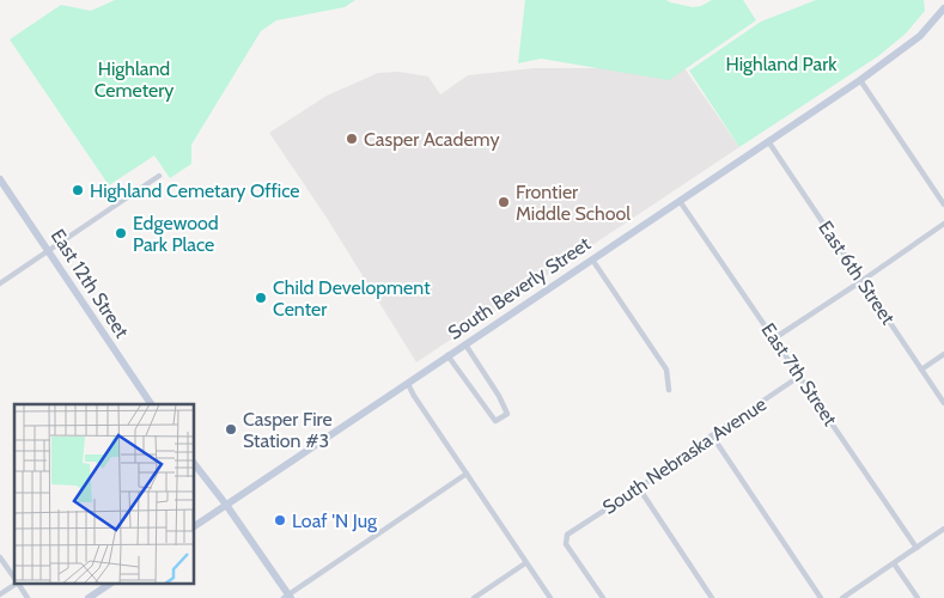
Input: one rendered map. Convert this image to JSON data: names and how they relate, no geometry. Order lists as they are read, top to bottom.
{
  "streets": {
    "main road": ["East 12th Street", "South Beverly Street"],
    "street": ["East 6th Street", "East 7th Street", "South Nebraska Avenue"]
  },
  "crossings": [
    ["East 6th Street", "South Beverly Street"],
    ["South Beverly Street", "East 7th Street"],
    ["East 7th Street", "South Nebraska Avenue"]
  ],
  "parks": ["Highland Park", "Highland Cemetery"],
  "places": [
    "Casper Academy",
    "Highland Cemetary Office",
    "Frontier Middle School",
    "Edgewood Park Place",
    "Child Development Center",
    "Casper Fire Station #3",
    "Loaf 'N Jug"
  ]
}
